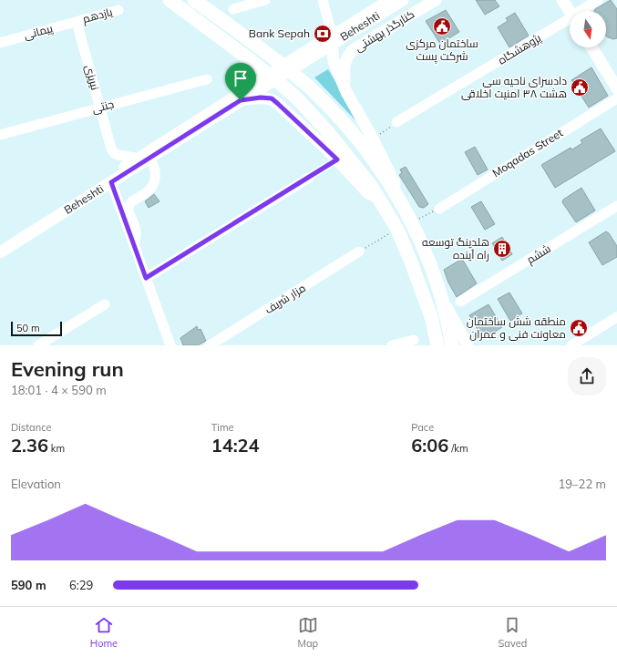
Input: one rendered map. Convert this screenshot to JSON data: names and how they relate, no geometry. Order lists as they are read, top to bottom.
{
  "streets": {
    "main road": ["Beheshti", "کنارگذر بهشتی"],
    "street": [
      "یازدهم",
      "پیمانی",
      "پژوهشگاه",
      "نیریزی",
      "جنتی",
      "Moqadas Street",
      "ششم",
      "مزار شریف"
    ]
  },
  "crossings": [
    ["یازدهم", "پیمانی"],
    ["یازدهم", "نیریزی"],
    ["Beheshti", "نیریزی"],
    ["پیمانی", "نیریزی"],
    ["نیریزی", "جنتی"]
  ],
  "places": {
    "public building": ["ساختمان مرکزی شرکت پست", "دادسرای ناحیه سی هشت ۳۸ امنیت اخلاقی", "منطقه شش ساختمان معاونت فنی و عمران"],
    "bank": ["Bank Sepah"],
    "building": ["هلدینگ توسعه راه آینده"]
  },
  "scale_bar": "50 m",
  "north": "bottom",
  "page": {
    "scale": "50 m",
    "heading": ["Evening run", "18:01 · 4 × 590 m"],
    "stats": [
      ["Distance", "2.36 km"],
      ["Time", "14:24"],
      ["Pace", "6:06 /km"]
    ],
    "chart": ["Elevation", "19–22 m"],
    "list": [
      {
        "name": "590 m",
        "note": "6:29"
      }
    ],
    "tabs": ["Home", "Map", "Saved"]
  }
}
